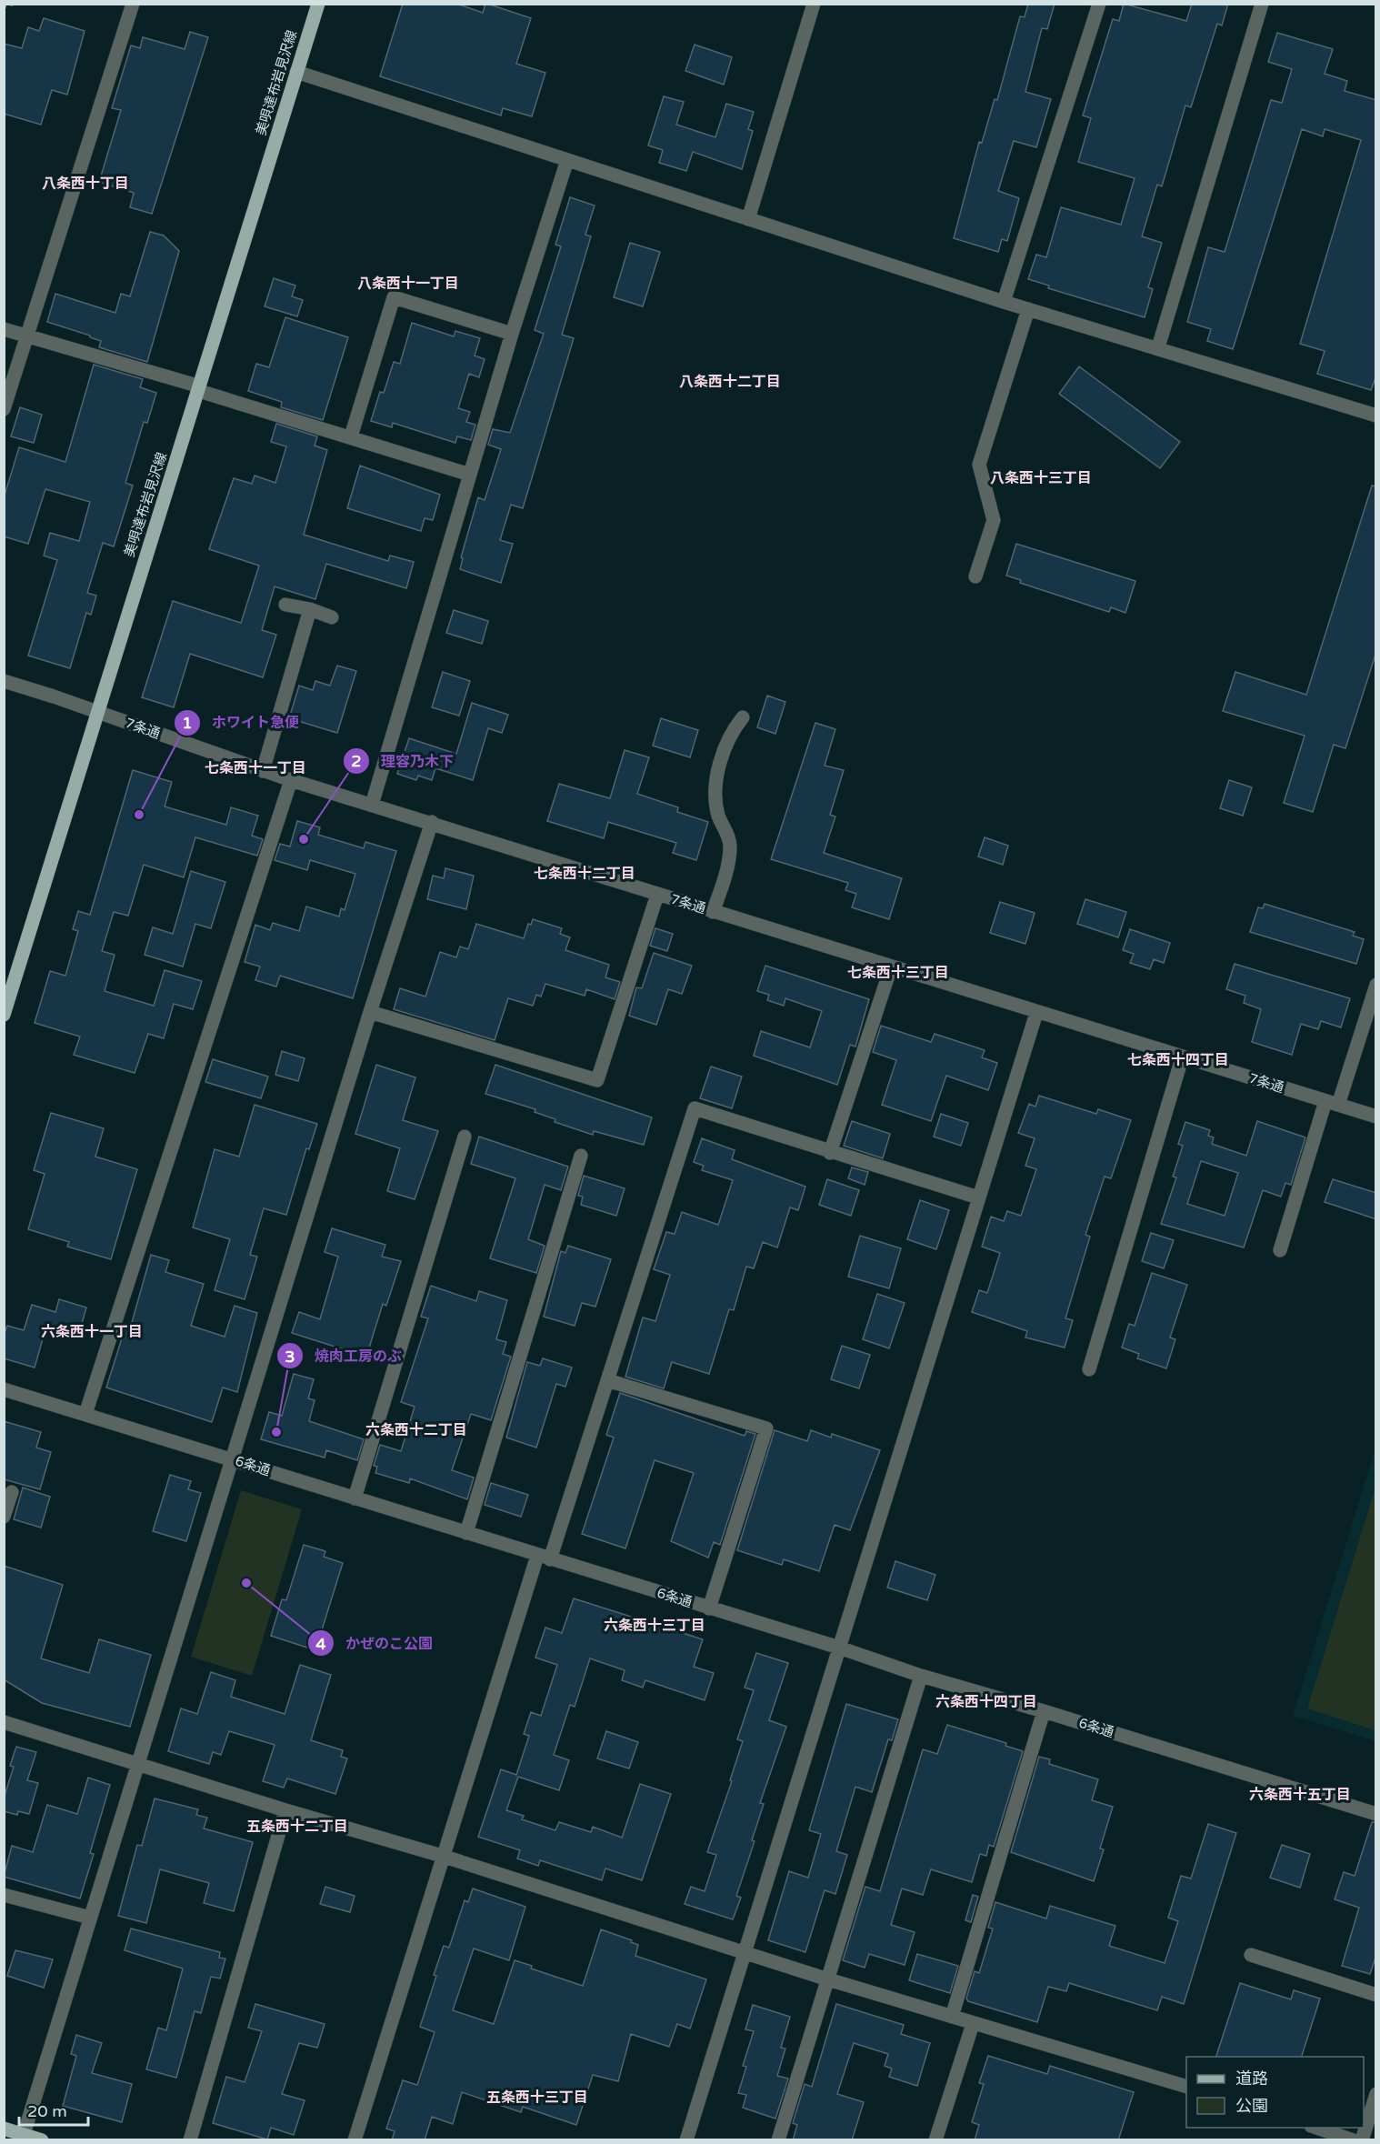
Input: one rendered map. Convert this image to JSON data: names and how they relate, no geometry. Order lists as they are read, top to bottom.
{
  "streets": {
    "main road": ["美唄達布岩見沢線"],
    "street": ["7条通", "6条通"]
  },
  "crossings": [
    ["美唄達布岩見沢線", "7条通"]
  ],
  "districts": [
    "八条西十丁目",
    "八条西十一丁目",
    "八条西十二丁目",
    "八条西十三丁目",
    "七条西十一丁目",
    "七条西十二丁目",
    "七条西十三丁目",
    "七条西十四丁目",
    "六条西十一丁目",
    "六条西十二丁目",
    "六条西十三丁目",
    "六条西十四丁目",
    "六条西十五丁目",
    "五条西十二丁目",
    "五条西十三丁目"
  ],
  "places": [
    "ホワイト急便",
    "理容乃木下",
    "焼肉工房のぶ",
    "かぜのこ公園"
  ],
  "legend": ["道路", "公園"],
  "scale_bar": "20 m"
}
